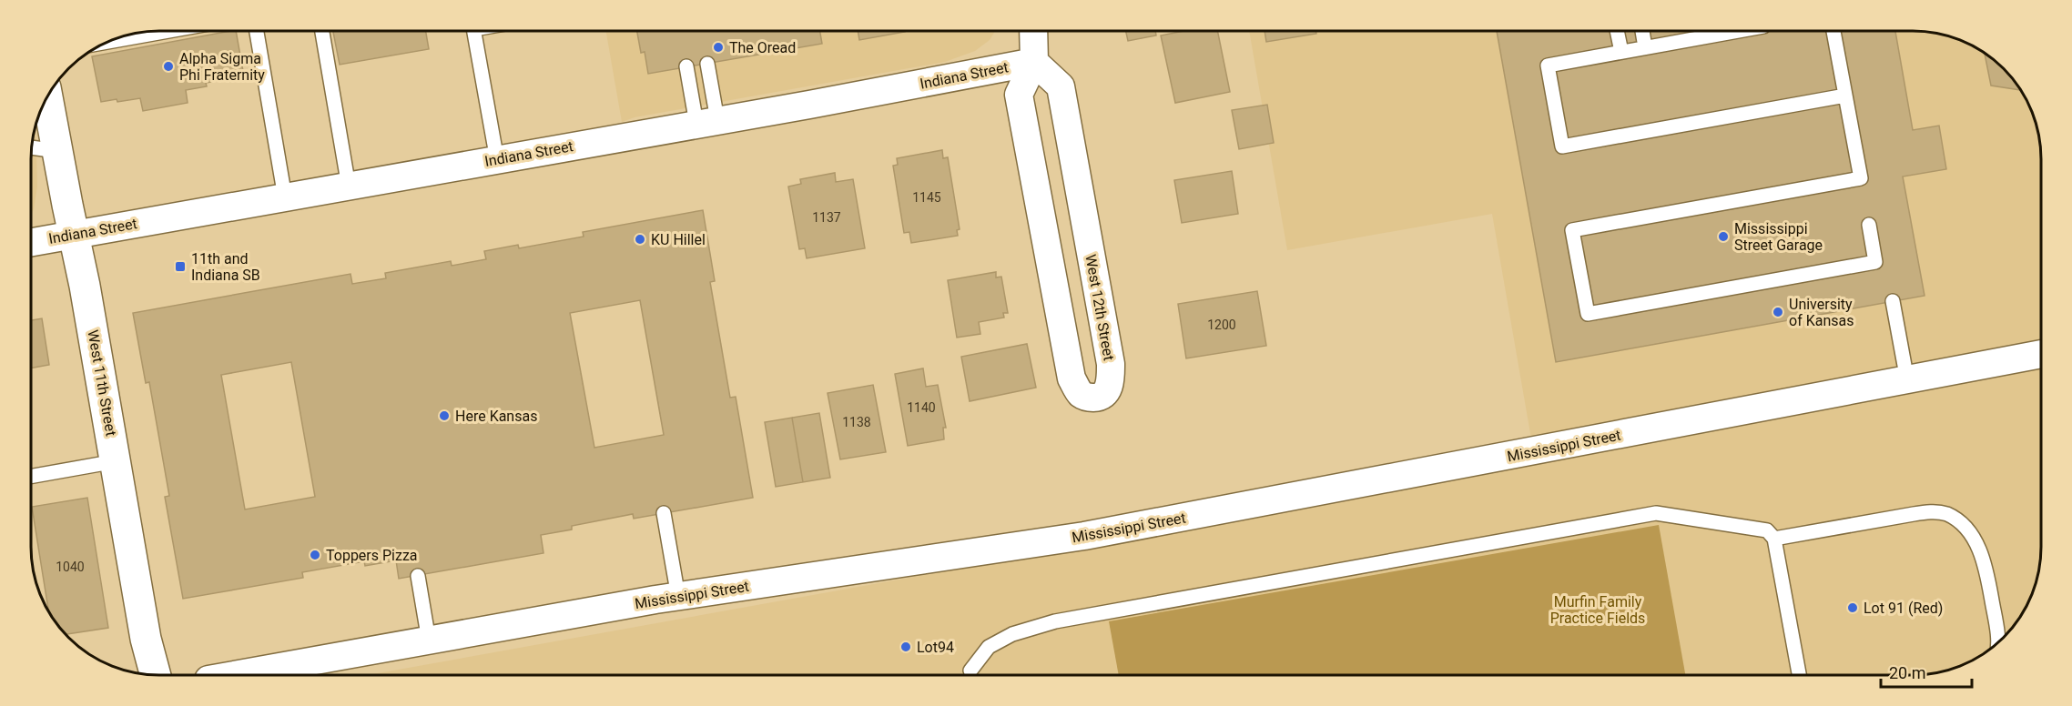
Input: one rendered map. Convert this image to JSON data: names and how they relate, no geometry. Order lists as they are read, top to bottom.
{
  "streets": {
    "street": [
      "Indiana Street",
      "West 12th Street",
      "West 11th Street",
      "Mississippi Street"
    ]
  },
  "crossings": [
    ["Indiana Street", "West 12th Street"],
    ["Indiana Street", "West 11th Street"]
  ],
  "parks": ["Murfin Family Practice Fields"],
  "places": {
    "other": [
      "The Oread",
      "Alpha Sigma Phi Fraternity",
      "Mississippi Street Garage",
      "KU Hillel",
      "University of Kansas",
      "Here Kansas",
      "Toppers Pizza",
      "Lot 91 (Red)",
      "Lot94"
    ],
    "transit": ["11th and Indiana SB"]
  },
  "house_numbers": [
    "1145",
    "1137",
    "1200",
    "1140",
    "1138",
    "1040"
  ],
  "scale_bar": "20 m"
}
